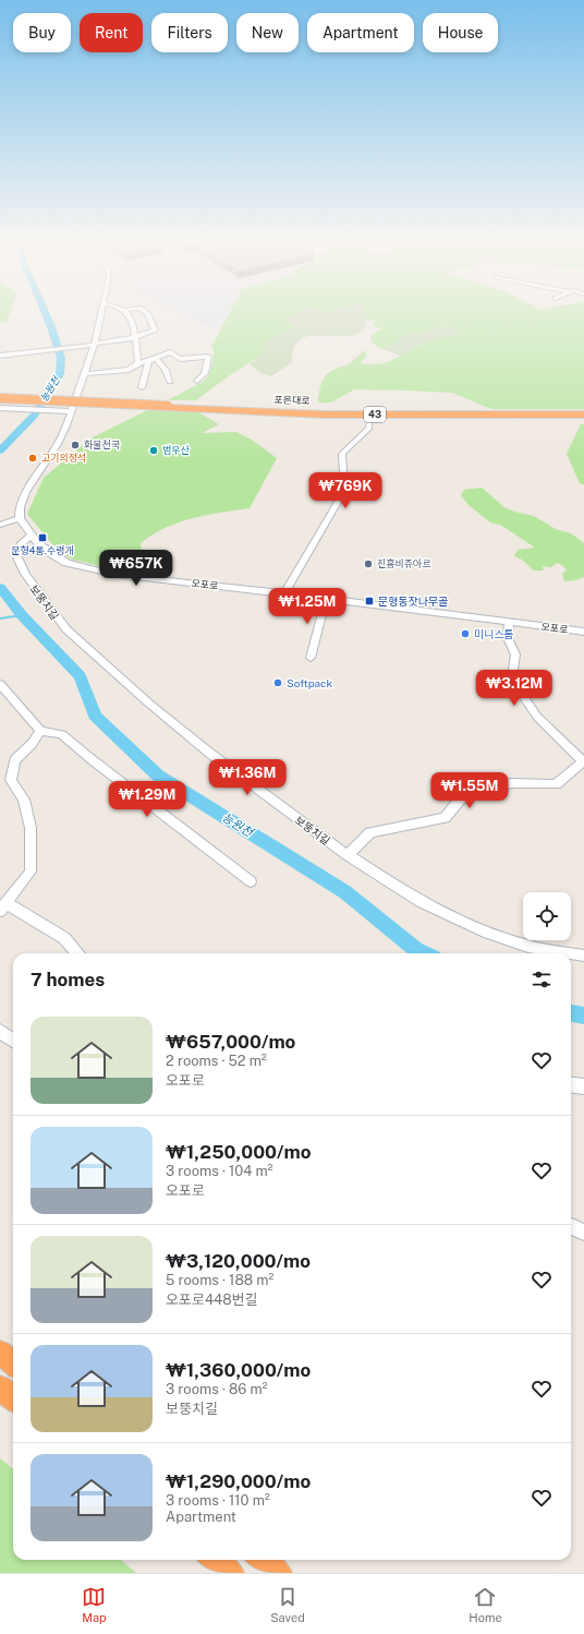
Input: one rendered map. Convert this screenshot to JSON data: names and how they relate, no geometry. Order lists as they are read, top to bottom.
{
  "streets": {
    "highway": ["포은대로", "43"],
    "street": ["오포로", "보뚱치길"]
  },
  "crossings": [
    ["오포로", "보뚱치길"]
  ],
  "water": ["능원천"],
  "places": {
    "other": [
      "화물천국",
      "범우산",
      "고기의정석",
      "진흥비쥬아르",
      "미니스톱",
      "Softpack"
    ],
    "transit": ["문형4통.수렁개", "문형동잣나무골"]
  },
  "page": {
    "chip": [
      "Buy",
      "Rent",
      "Filters",
      "New",
      "Apartment",
      "House"
    ],
    "price": [
      "₩769K",
      "₩657K",
      "₩1.25M",
      "₩3.12M",
      "₩1.36M",
      "₩1.55M",
      "₩1.29M"
    ],
    "heading": "7 homes",
    "list": [
      {
        "name": "₩657,000/mo",
        "note": "2 rooms · 52 m² · 오포로"
      },
      {
        "name": "₩1,250,000/mo",
        "note": "3 rooms · 104 m² · 오포로"
      },
      {
        "name": "₩3,120,000/mo",
        "note": "5 rooms · 188 m² · 오포로448번길"
      },
      {
        "name": "₩1,360,000/mo",
        "note": "3 rooms · 86 m² · 보뚱치길"
      },
      {
        "name": "₩1,290,000/mo",
        "note": "3 rooms · 110 m² · Apartment"
      }
    ],
    "tabs": ["Map", "Saved", "Home"]
  }
}
